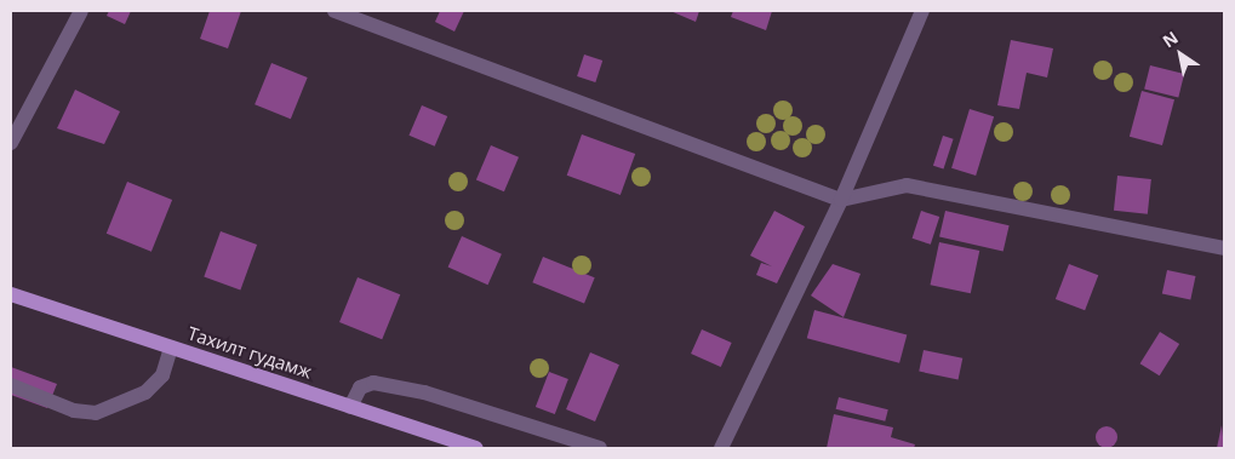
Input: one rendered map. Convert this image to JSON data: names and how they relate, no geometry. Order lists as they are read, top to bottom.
{
  "streets": {
    "main road": ["Тахилт гудамж"]
  },
  "north": "top left"
}
